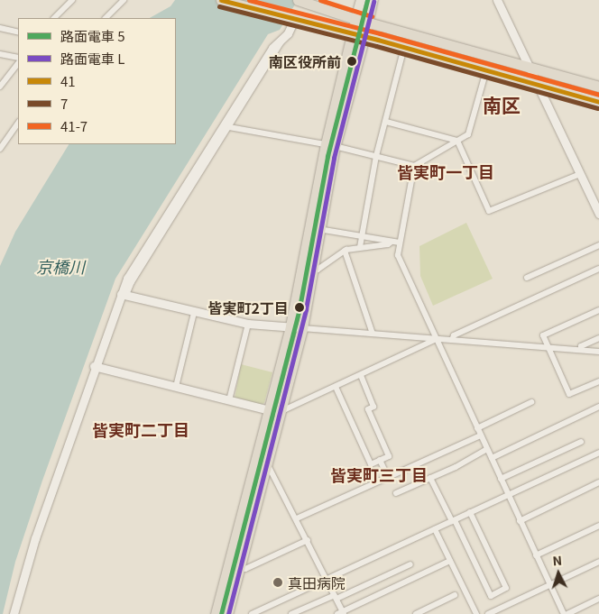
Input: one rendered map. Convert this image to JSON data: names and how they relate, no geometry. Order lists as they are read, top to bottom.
{
  "districts": [
    "南区",
    "皆実町一丁目",
    "皆実町二丁目",
    "皆実町三丁目"
  ],
  "water": ["京橋川"],
  "places": ["南区役所前", "皆実町2丁目", "真田病院"],
  "lines": [
    "tram line 5",
    "transit line 41",
    "transit line 41-7",
    "tram line L",
    "transit line 7"
  ],
  "legend": [
    "路面電車 5",
    "路面電車 L",
    "41",
    "7",
    "41-7"
  ],
  "north": "top"
}
